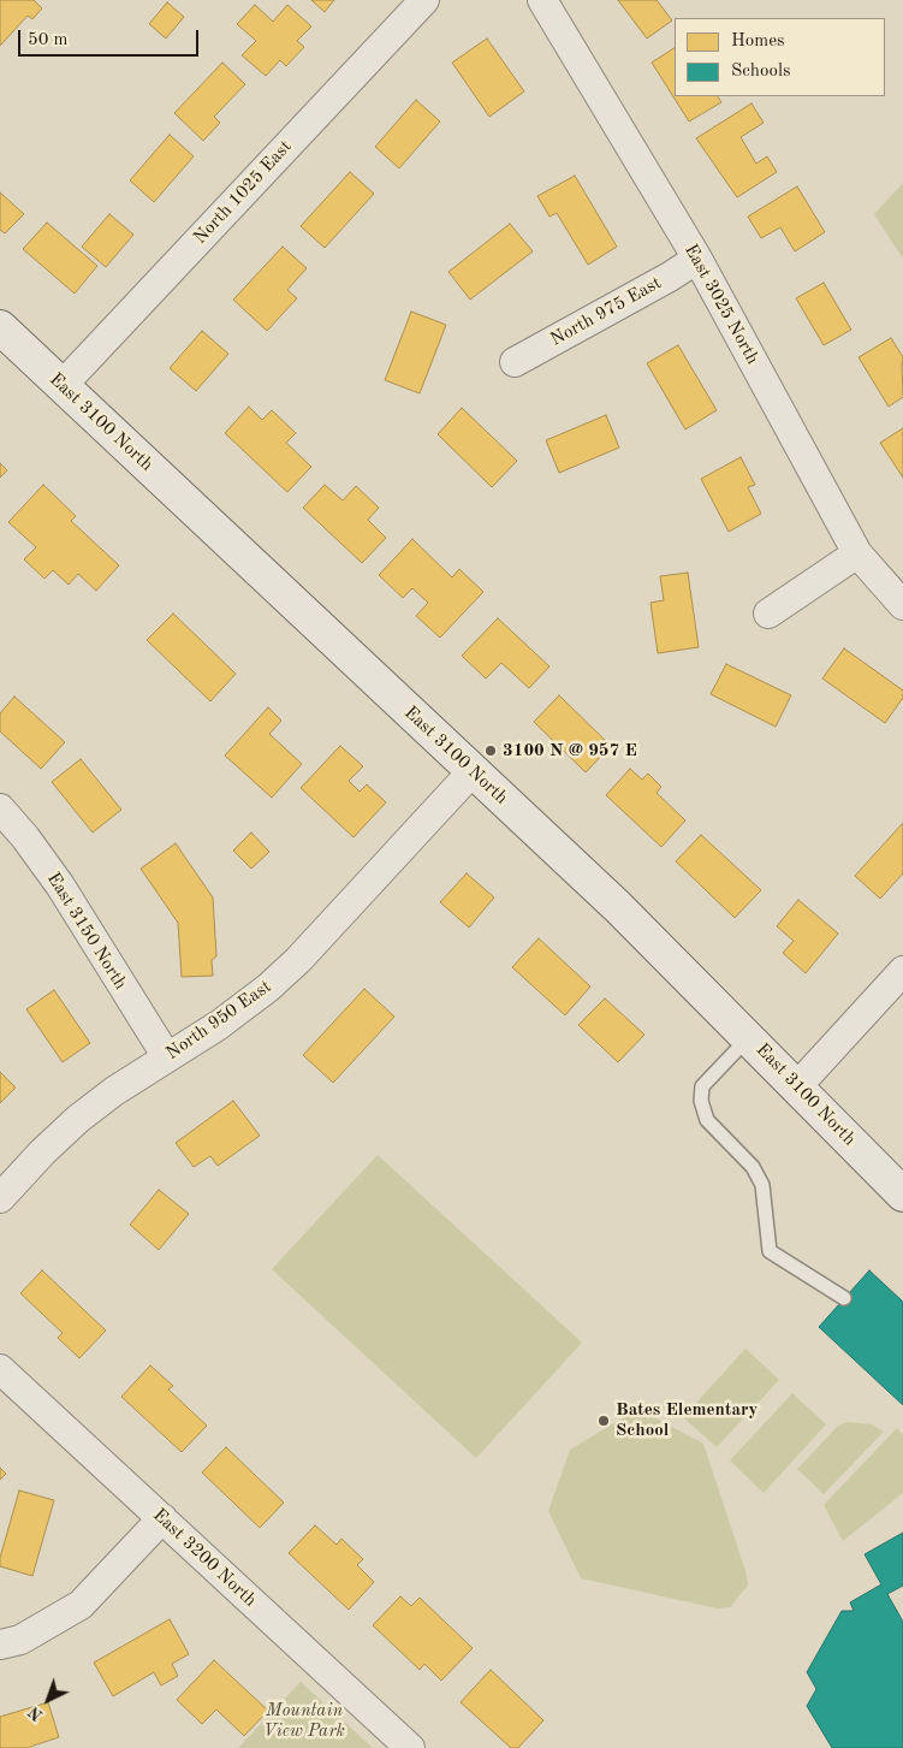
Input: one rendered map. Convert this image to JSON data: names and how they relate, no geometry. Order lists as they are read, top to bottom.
{
  "streets": {
    "main road": ["East 3100 North"],
    "street": [
      "North 1025 East",
      "East 3025 North",
      "North 975 East",
      "East 3150 North",
      "North 950 East",
      "East 3200 North"
    ]
  },
  "crossings": [
    ["North 1025 East", "East 3100 North"],
    ["East 3025 North", "North 975 East"],
    ["East 3100 North", "North 950 East"],
    ["East 3150 North", "North 950 East"]
  ],
  "parks": ["Mountain View Park"],
  "places": ["3100 N @ 957 E", "Bates Elementary School"],
  "legend": ["Homes", "Schools"],
  "scale_bar": "50 m",
  "north": "bottom left"
}
